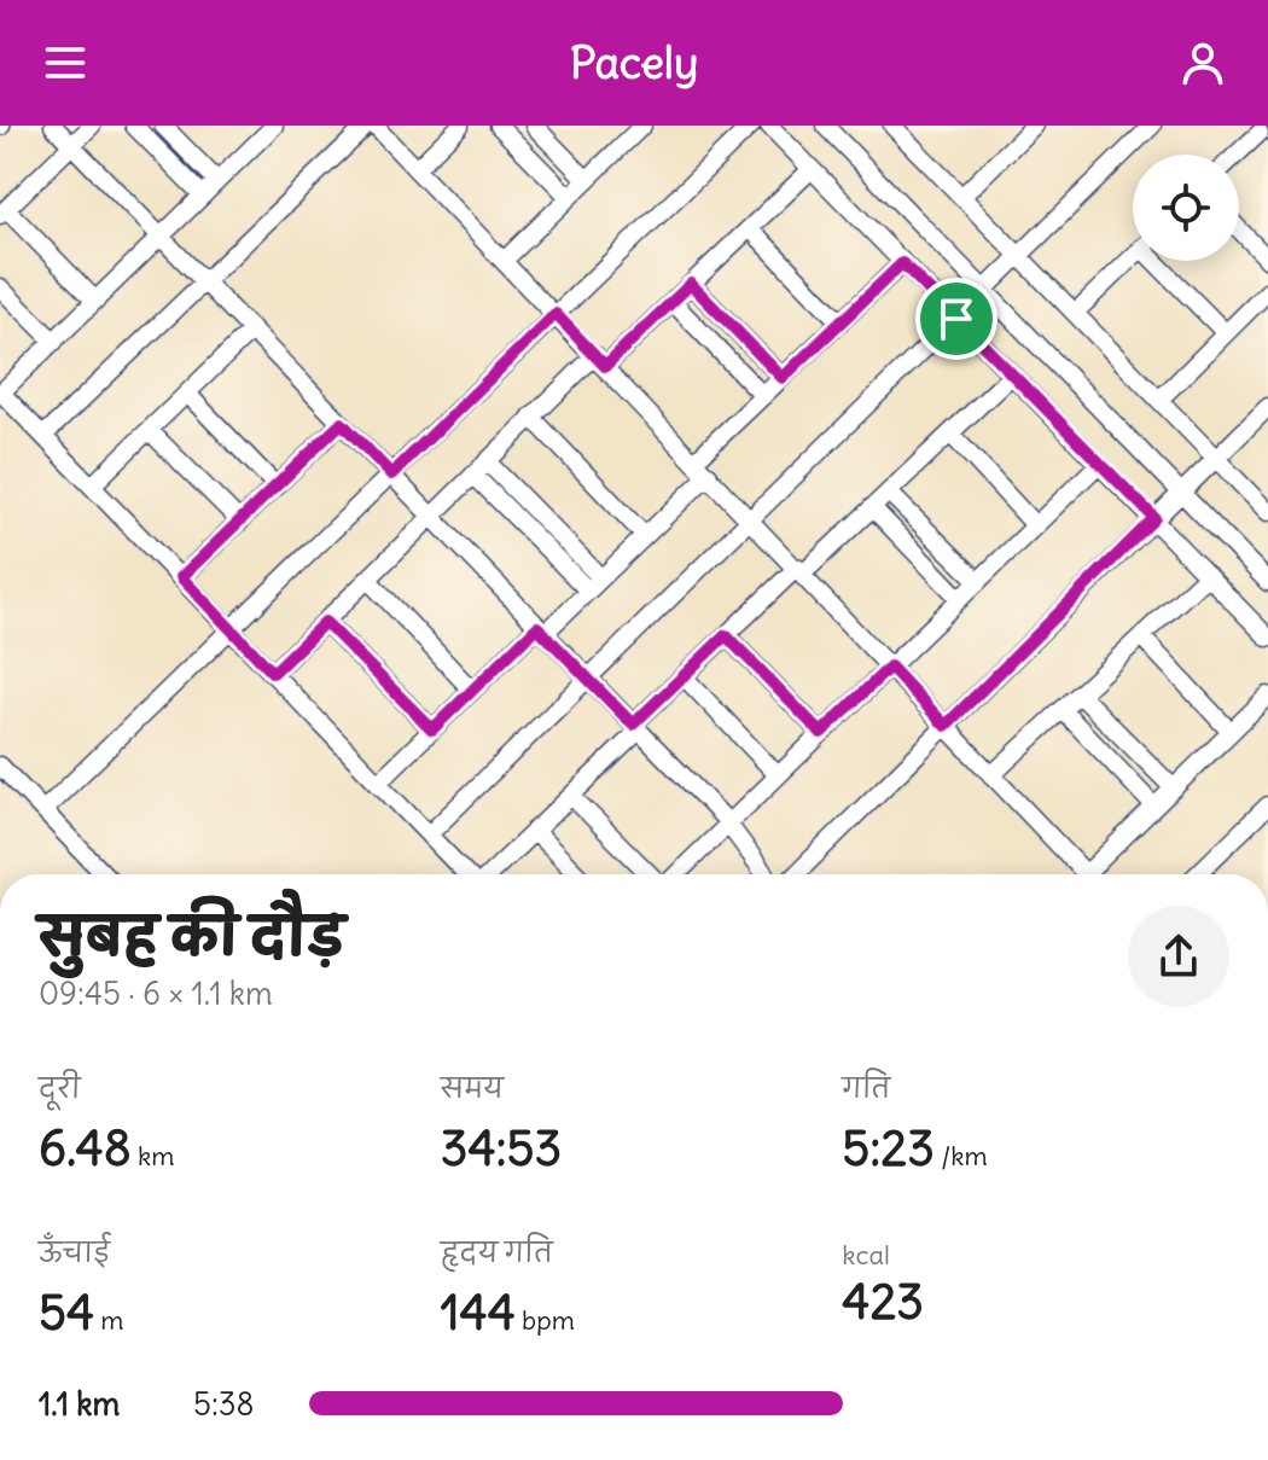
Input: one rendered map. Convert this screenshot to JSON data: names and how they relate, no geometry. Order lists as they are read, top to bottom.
{
  "page": {
    "header": "Pacely",
    "heading": ["सुबह की दौड़", "09:45 · 6 × 1.1 km"],
    "stats": [
      ["दूरी", "6.48 km"],
      ["समय", "34:53"],
      ["गति", "5:23 /km"],
      ["ऊँचाई", "54 m"],
      ["हृदय गति", "144 bpm"],
      ["kcal", "423"]
    ],
    "list": [
      {
        "name": "1.1 km",
        "note": "5:38"
      }
    ]
  }
}
